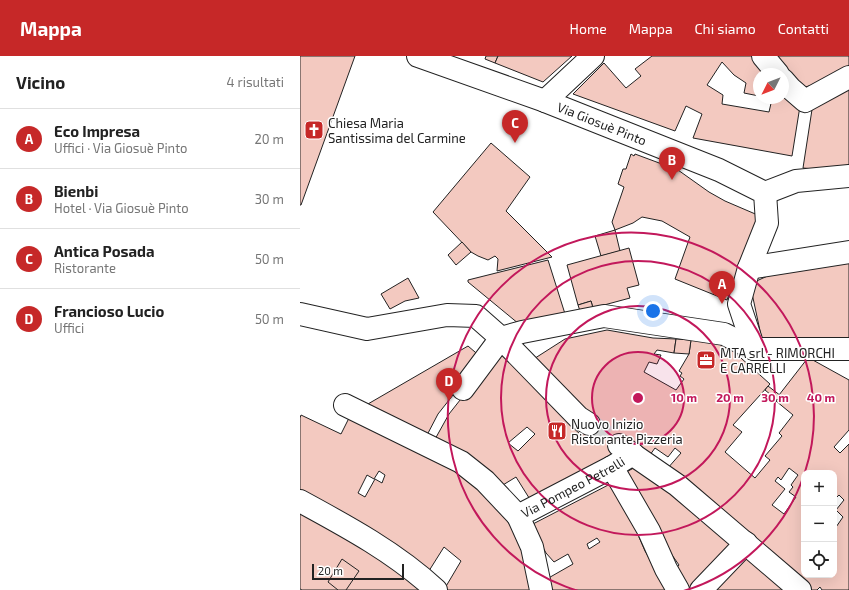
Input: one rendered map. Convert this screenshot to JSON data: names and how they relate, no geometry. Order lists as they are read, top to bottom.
{
  "streets": {
    "street": ["Via Giosuè Pinto", "Via Pompeo Petrelli"]
  },
  "places": {
    "church": ["Chiesa Maria Santissima del Carmine"],
    "office": ["MTA srl - RIMORCHI E CARRELLI"],
    "restaurant": ["Nuovo Inizio Ristorante Pizzeria"]
  },
  "scale_bar": "20 m",
  "north": "bottom left",
  "page": {
    "header": "Mappa",
    "nav": [
      "Home",
      "Mappa",
      "Chi siamo",
      "Contatti"
    ],
    "heading": ["Vicino", "4 risultati"],
    "list": [
      {
        "mark": "A",
        "name": "Eco Impresa",
        "note": "Uffici · Via Giosuè Pinto",
        "value": "20 m"
      },
      {
        "mark": "B",
        "name": "Bienbi",
        "note": "Hotel · Via Giosuè Pinto",
        "value": "30 m"
      },
      {
        "mark": "C",
        "name": "Antica Posada",
        "note": "Ristorante",
        "value": "50 m"
      },
      {
        "mark": "D",
        "name": "Francioso Lucio",
        "note": "Uffici",
        "value": "50 m"
      }
    ],
    "pins": [
      "C",
      "B",
      "A",
      "D"
    ],
    "map_buttons": ["+", "−"],
    "scale": "20 m"
  },
  "rings": [
    "10 m",
    "20 m",
    "30 m",
    "40 m"
  ]
}
